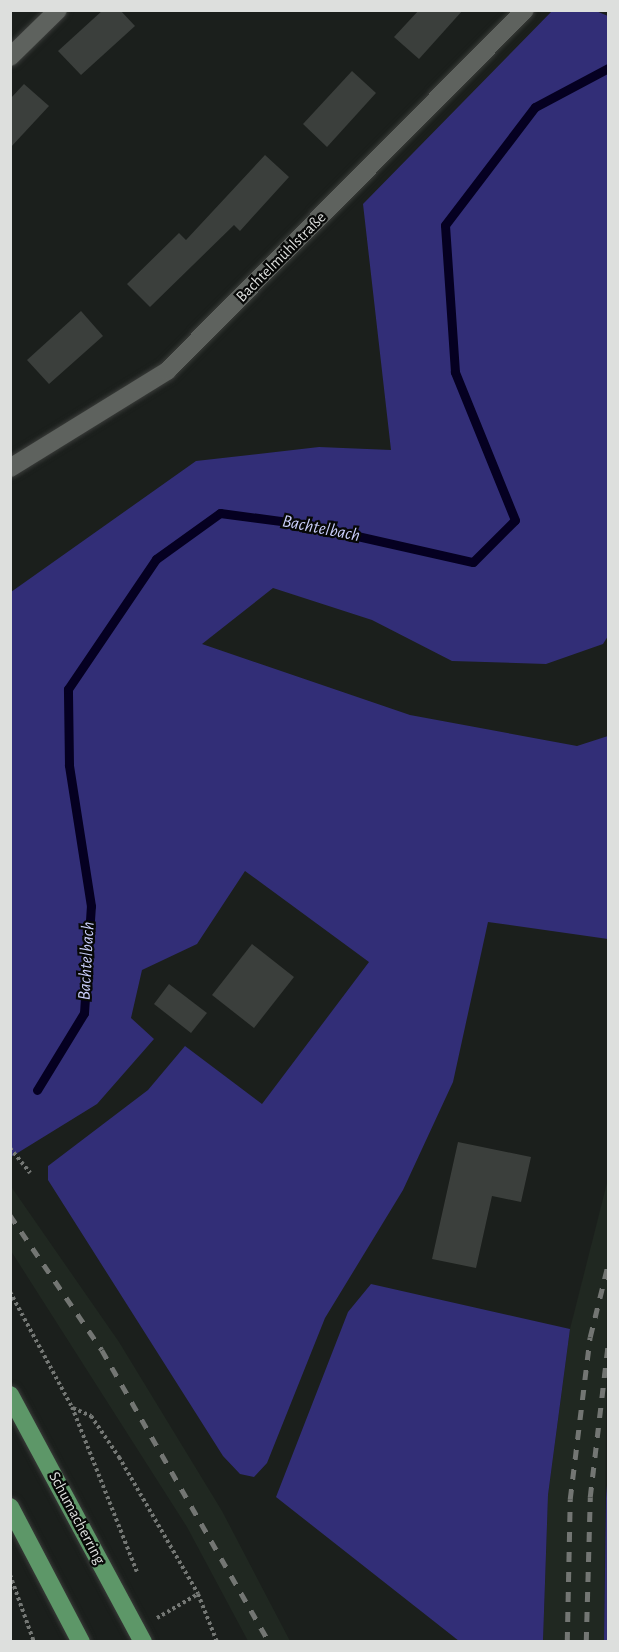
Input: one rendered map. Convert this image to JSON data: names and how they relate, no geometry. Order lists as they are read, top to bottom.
{
  "streets": {
    "main road": ["Schumacherring"],
    "street": ["Bachtelmühlstraße"]
  },
  "water": ["Bachtelbach"]
}
